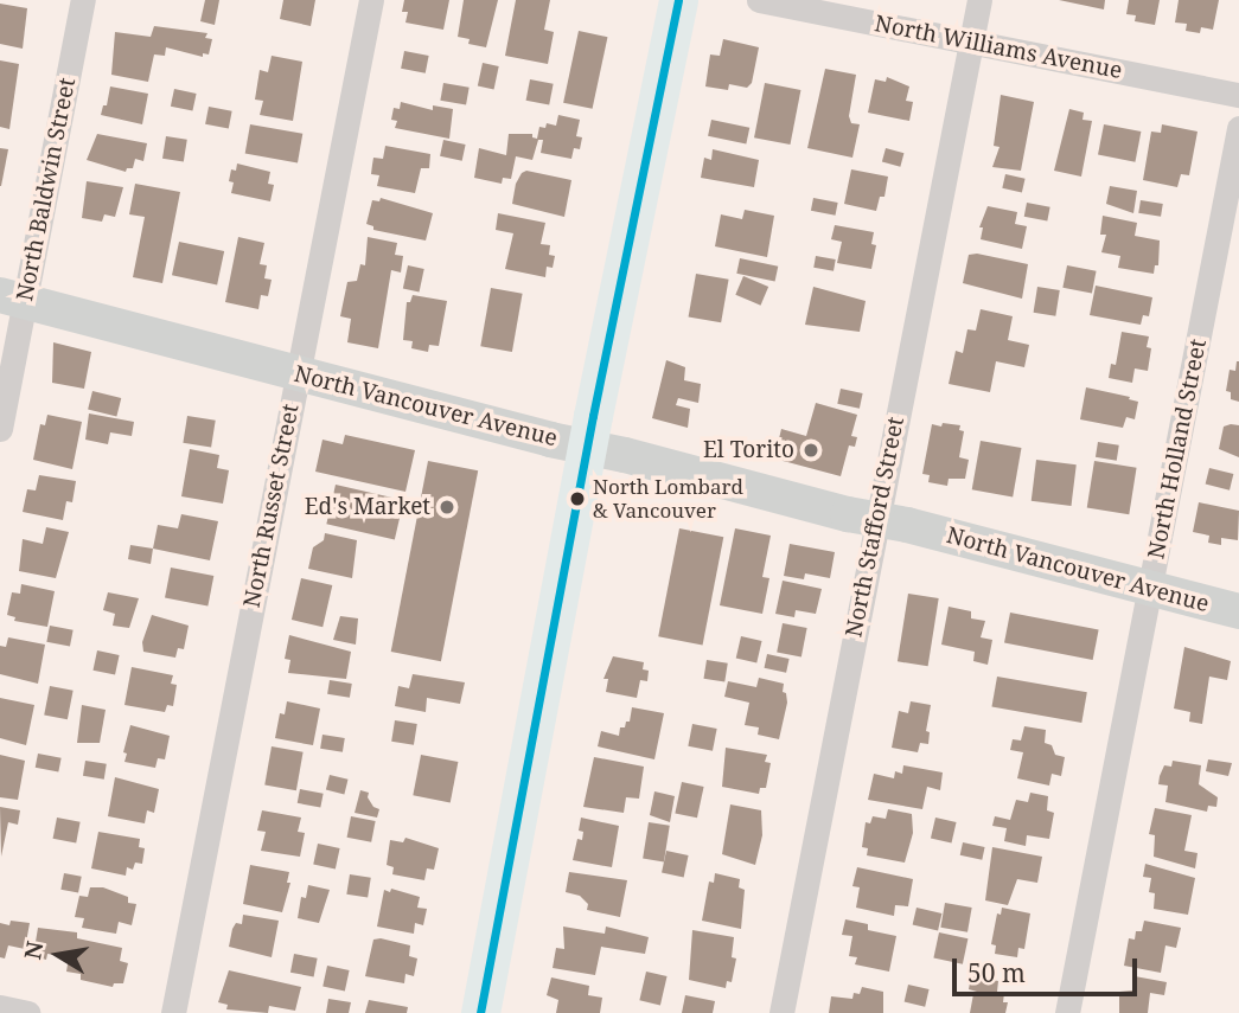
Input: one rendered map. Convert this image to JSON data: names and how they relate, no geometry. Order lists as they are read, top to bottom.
{
  "streets": {
    "street": [
      "North Williams Avenue",
      "North Baldwin Street",
      "North Vancouver Avenue",
      "North Holland Street",
      "North Russet Street",
      "North Stafford Street"
    ]
  },
  "crossings": [
    ["North Williams Avenue", "North Stafford Street"],
    ["North Baldwin Street", "North Vancouver Avenue"],
    ["North Vancouver Avenue", "North Holland Street"],
    ["North Vancouver Avenue", "North Russet Street"],
    ["North Vancouver Avenue", "North Stafford Street"]
  ],
  "places": ["El Torito", "North Lombard & Vancouver", "Ed's Market"],
  "scale_bar": "50 m",
  "north": "left"
}
